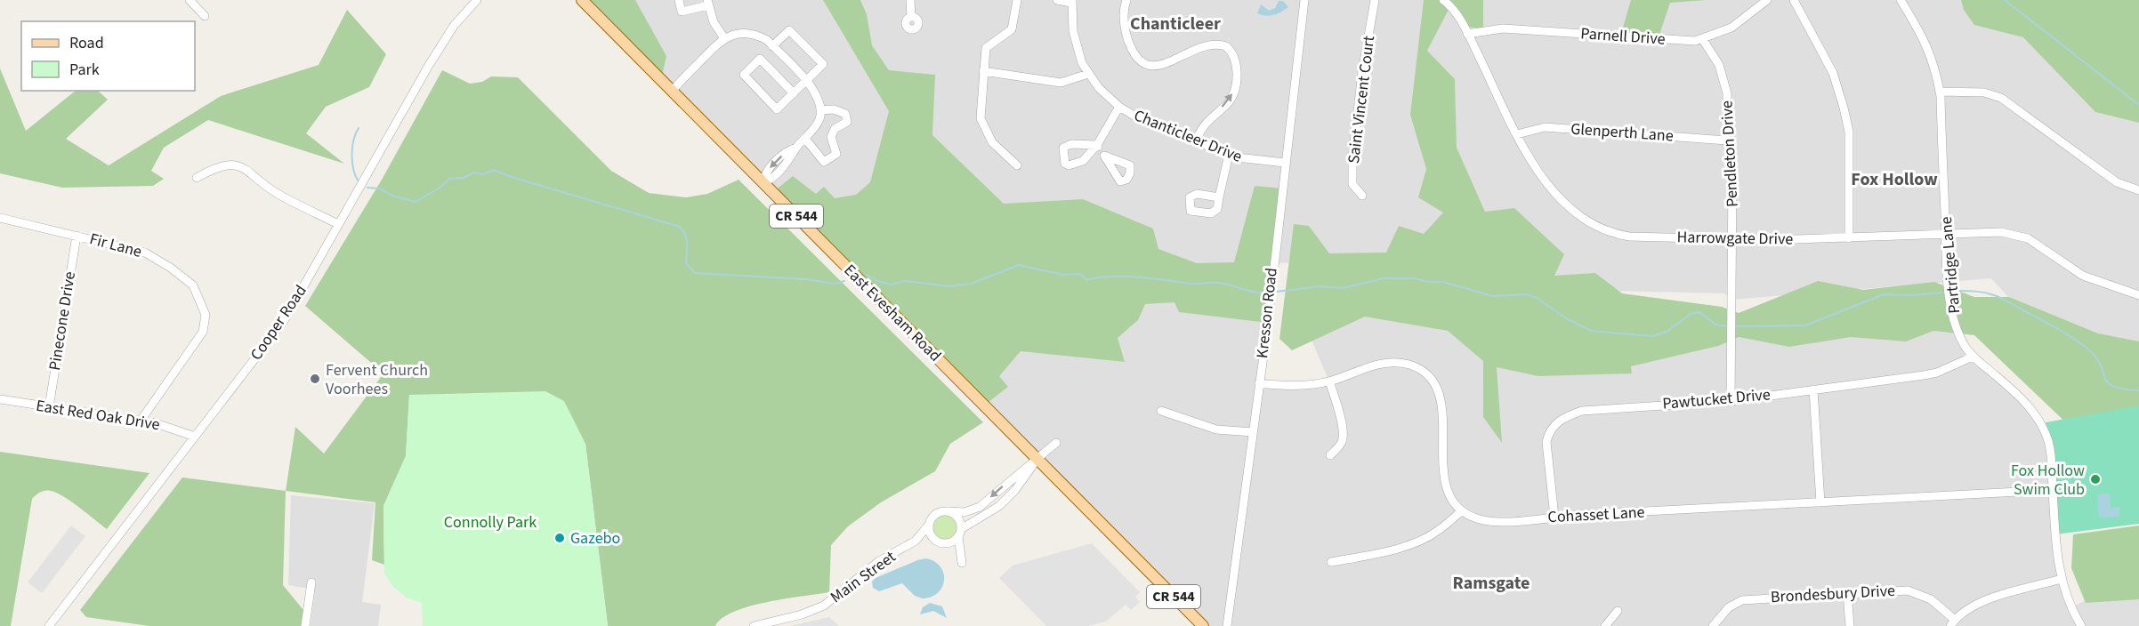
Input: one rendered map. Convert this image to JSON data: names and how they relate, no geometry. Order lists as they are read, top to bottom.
{
  "streets": {
    "main road": ["CR 544", "East Evesham Road"],
    "street": [
      "Parnell Drive",
      "Saint Vincent Court",
      "Glenperth Lane",
      "Chanticleer Drive",
      "Pendleton Drive",
      "Harrowgate Drive",
      "Fir Lane",
      "Partridge Lane",
      "Kresson Road",
      "Pinecone Drive",
      "Cooper Road",
      "Pawtucket Drive",
      "East Red Oak Drive",
      "Cohasset Lane",
      "Main Street",
      "Brondesbury Drive"
    ]
  },
  "crossings": [
    ["Parnell Drive", "Pendleton Drive"],
    ["Parnell Drive", "Harrowgate Drive"],
    ["Glenperth Lane", "Pendleton Drive"],
    ["Glenperth Lane", "Harrowgate Drive"],
    ["Chanticleer Drive", "Kresson Road"],
    ["Pendleton Drive", "Harrowgate Drive"],
    ["Pendleton Drive", "Pawtucket Drive"],
    ["Harrowgate Drive", "Partridge Lane"],
    ["Fir Lane", "Pinecone Drive"],
    ["Fir Lane", "East Red Oak Drive"],
    ["Partridge Lane", "Pawtucket Drive"],
    ["Partridge Lane", "Cohasset Lane"],
    ["Pinecone Drive", "East Red Oak Drive"],
    ["Cooper Road", "East Red Oak Drive"],
    ["Pawtucket Drive", "Cohasset Lane"]
  ],
  "districts": ["Chanticleer", "Fox Hollow", "Ramsgate"],
  "parks": ["Connolly Park"],
  "places": ["Fervent Church Voorhees", "Fox Hollow Swim Club", "Gazebo"],
  "legend": ["Road", "Park"]
}
